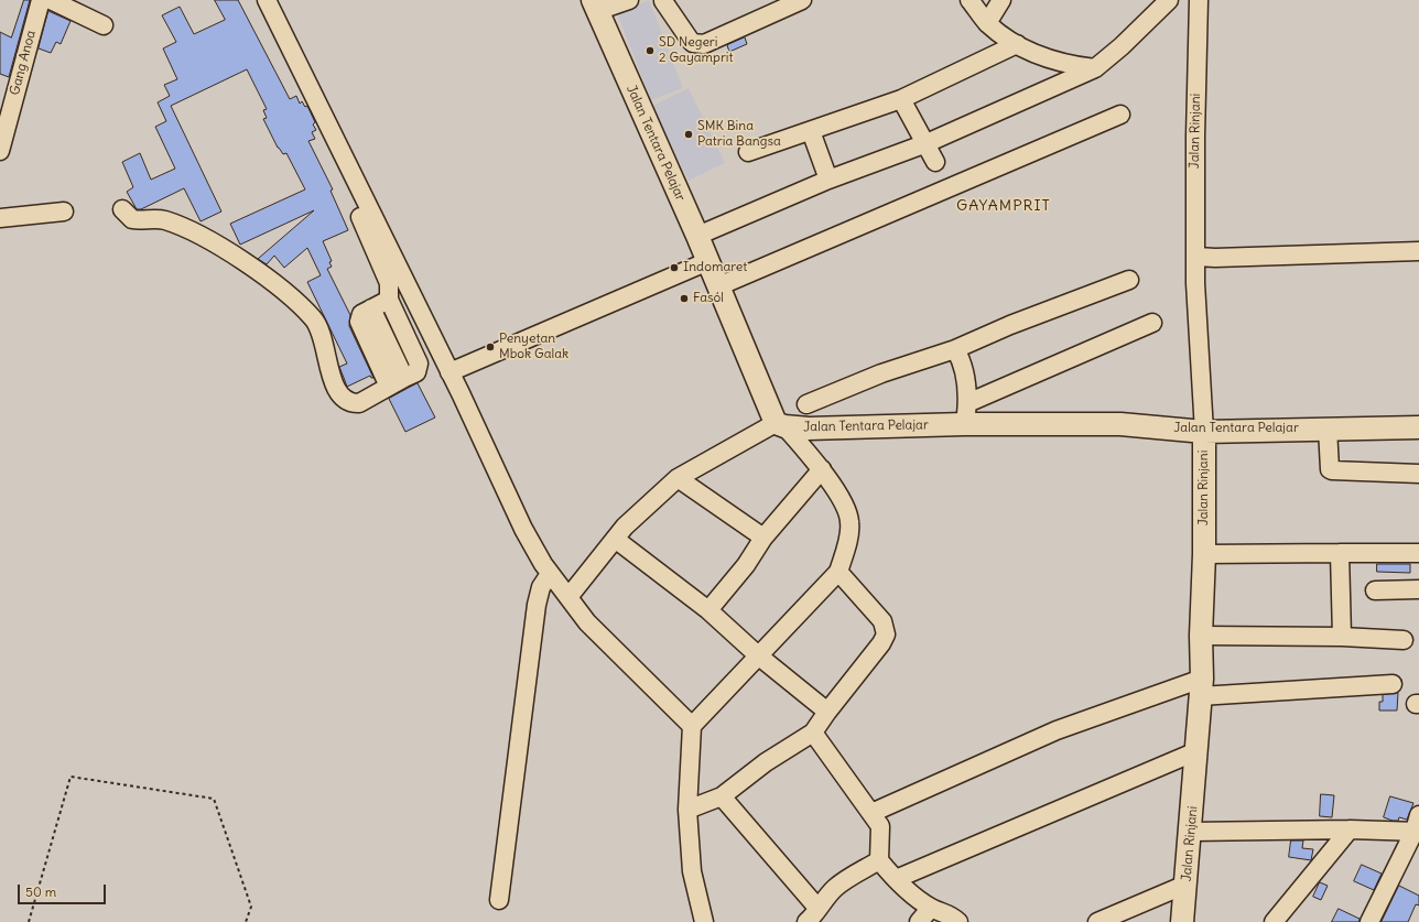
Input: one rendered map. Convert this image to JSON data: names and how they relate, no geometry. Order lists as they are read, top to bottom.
{
  "streets": {
    "main road": ["Jalan Rinjani", "Jalan Tentara Pelajar"],
    "street": ["Gang Anoa"]
  },
  "crossings": [
    ["Jalan Rinjani", "Jalan Tentara Pelajar"]
  ],
  "districts": ["GAYAMPRIT"],
  "places": [
    "SD Negeri 2 Gayamprit",
    "SMK Bina Patria Bangsa",
    "Indomaret",
    "Fasól",
    "Penyetan Mbok Galak"
  ],
  "scale_bar": "50 m"
}
